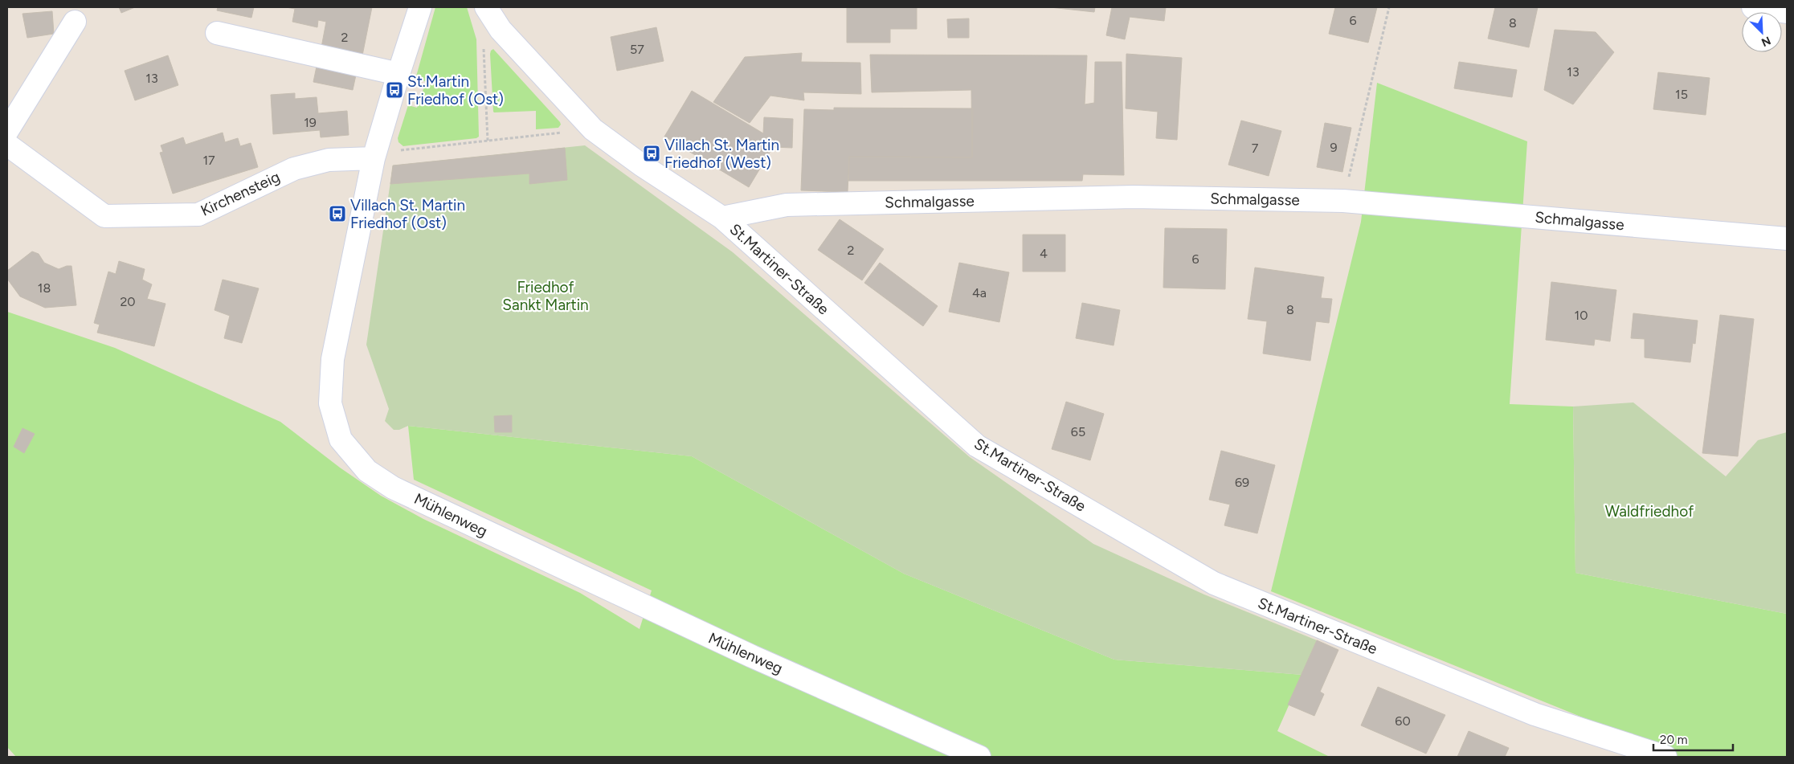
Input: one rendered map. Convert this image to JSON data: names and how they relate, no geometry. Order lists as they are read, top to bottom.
{
  "streets": {
    "street": [
      "Kirchensteig",
      "Schmalgasse",
      "St.Martiner-Straße",
      "Mühlenweg"
    ]
  },
  "crossings": [
    ["Kirchensteig", "Mühlenweg"],
    ["Schmalgasse", "St.Martiner-Straße"]
  ],
  "parks": ["Friedhof Sankt Martin", "Waldfriedhof"],
  "places": {
    "bus stop": ["St.Martin Friedhof (Ost)", "Villach St. Martin Friedhof (West)", "Villach St. Martin Friedhof (Ost)"]
  },
  "house_numbers": [
    "6",
    "8",
    "2",
    "57",
    "13",
    "13",
    "15",
    "19",
    "9",
    "7",
    "17",
    "2",
    "4",
    "6",
    "18",
    "4a",
    "20",
    "8",
    "10",
    "65",
    "69",
    "60"
  ],
  "scale_bar": "20 m",
  "north": "bottom right"
}
